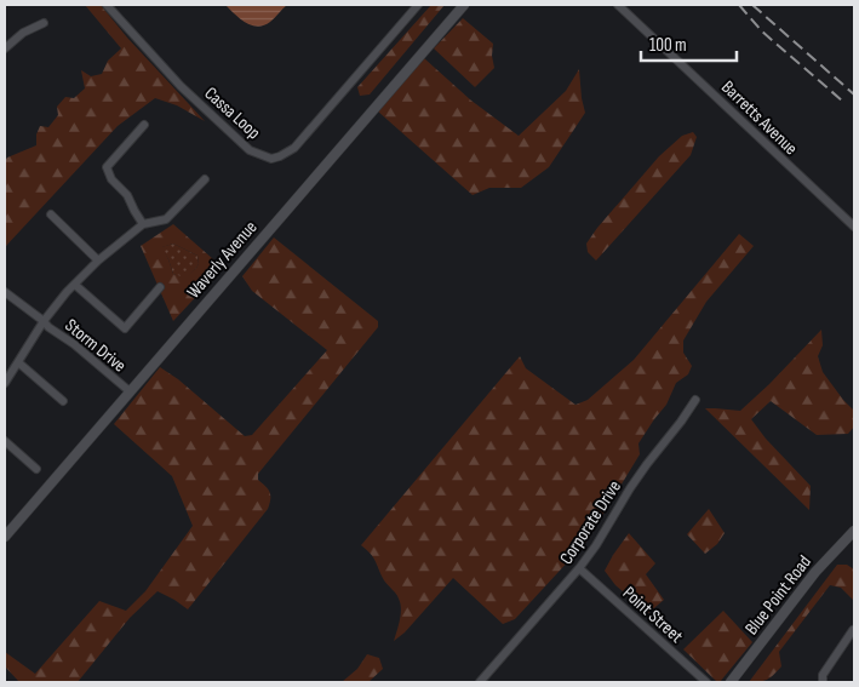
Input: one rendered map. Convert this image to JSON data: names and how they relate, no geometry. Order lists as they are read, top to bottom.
{
  "streets": {
    "street": [
      "Cassa Loop",
      "Barretts Avenue",
      "Waverly Avenue",
      "Storm Drive",
      "Corporate Drive",
      "Blue Point Road",
      "Point Street"
    ]
  },
  "crossings": [
    ["Waverly Avenue", "Storm Drive"],
    ["Corporate Drive", "Point Street"]
  ],
  "scale_bar": "100 m"
}
